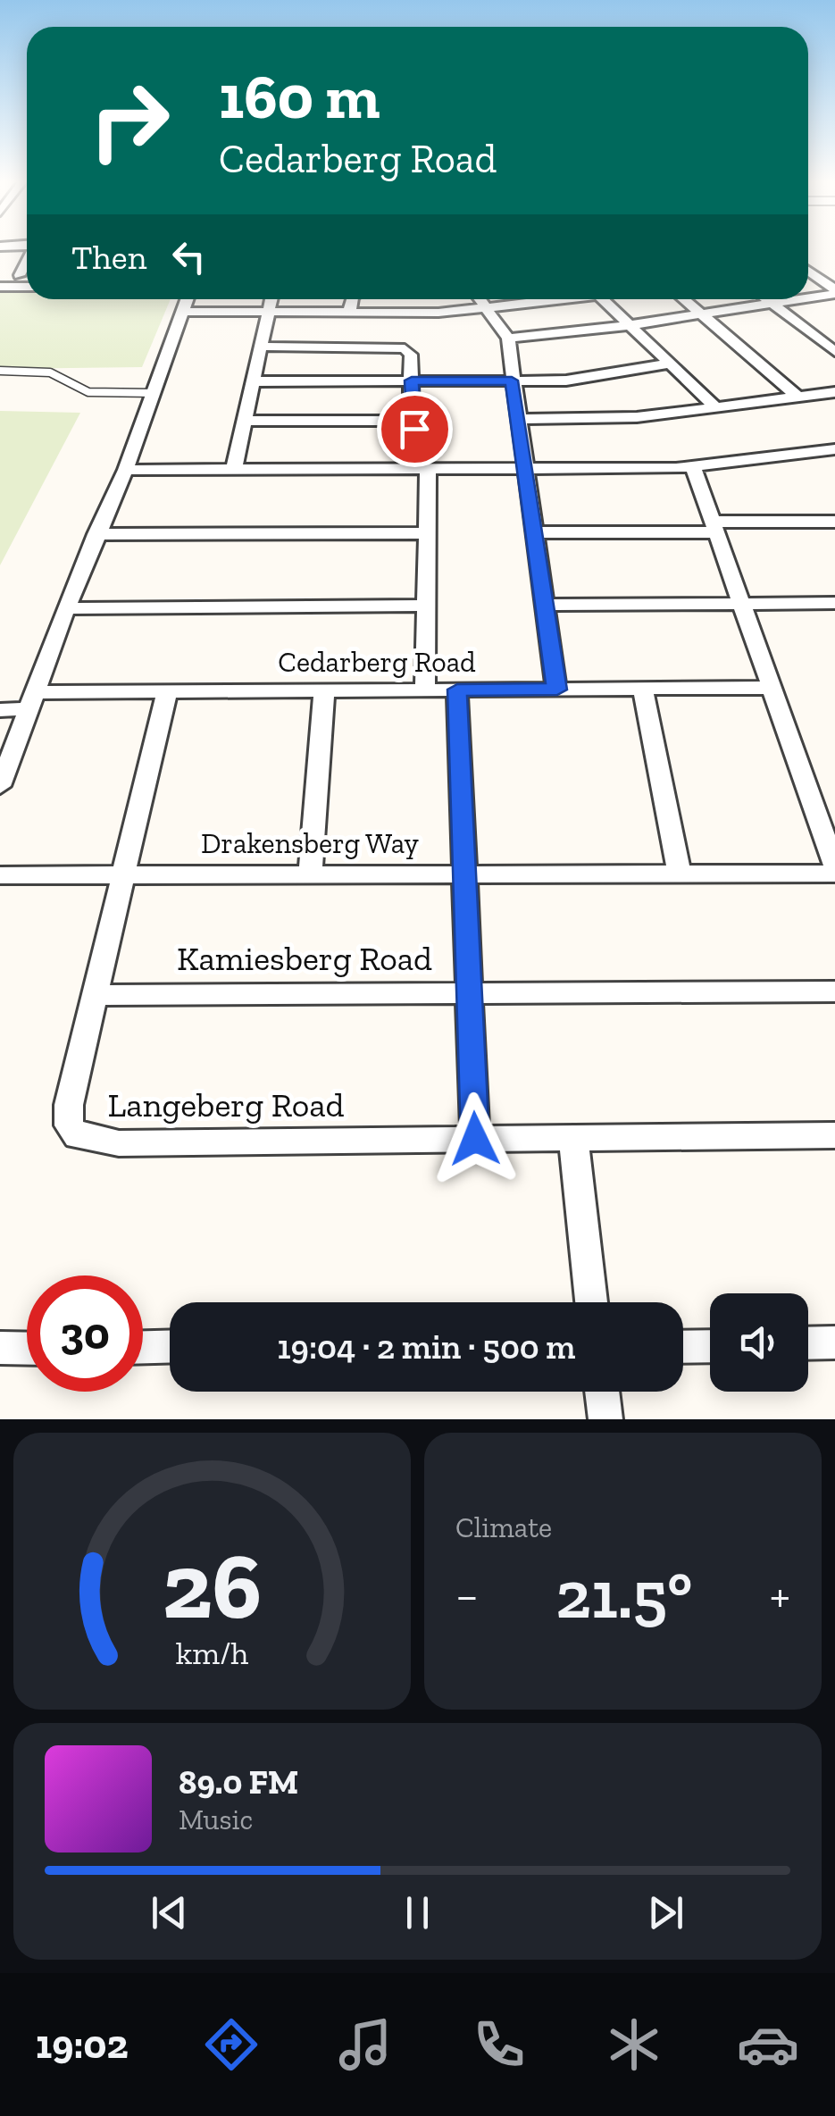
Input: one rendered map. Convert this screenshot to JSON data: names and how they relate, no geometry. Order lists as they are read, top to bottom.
{
  "streets": {
    "street": [
      "Cedarberg Road",
      "Drakensberg Way",
      "Kamiesberg Road",
      "Langeberg Road"
    ]
  },
  "crossings": [
    ["Cedarberg Road", "Langeberg Road"],
    ["Drakensberg Way", "Langeberg Road"],
    ["Kamiesberg Road", "Langeberg Road"]
  ],
  "page": {
    "turn": ["160 m", "Cedarberg Road"],
    "then": "Then",
    "limit": "30",
    "trip": "19:04 · 2 min · 500 m",
    "tile": "Climate",
    "heat": ["−", "21.5°", "+"],
    "song": ["89.0 FM", "Music"],
    "tabs": "19:02",
    "gauge": ["26", "km/h"]
  }
}
